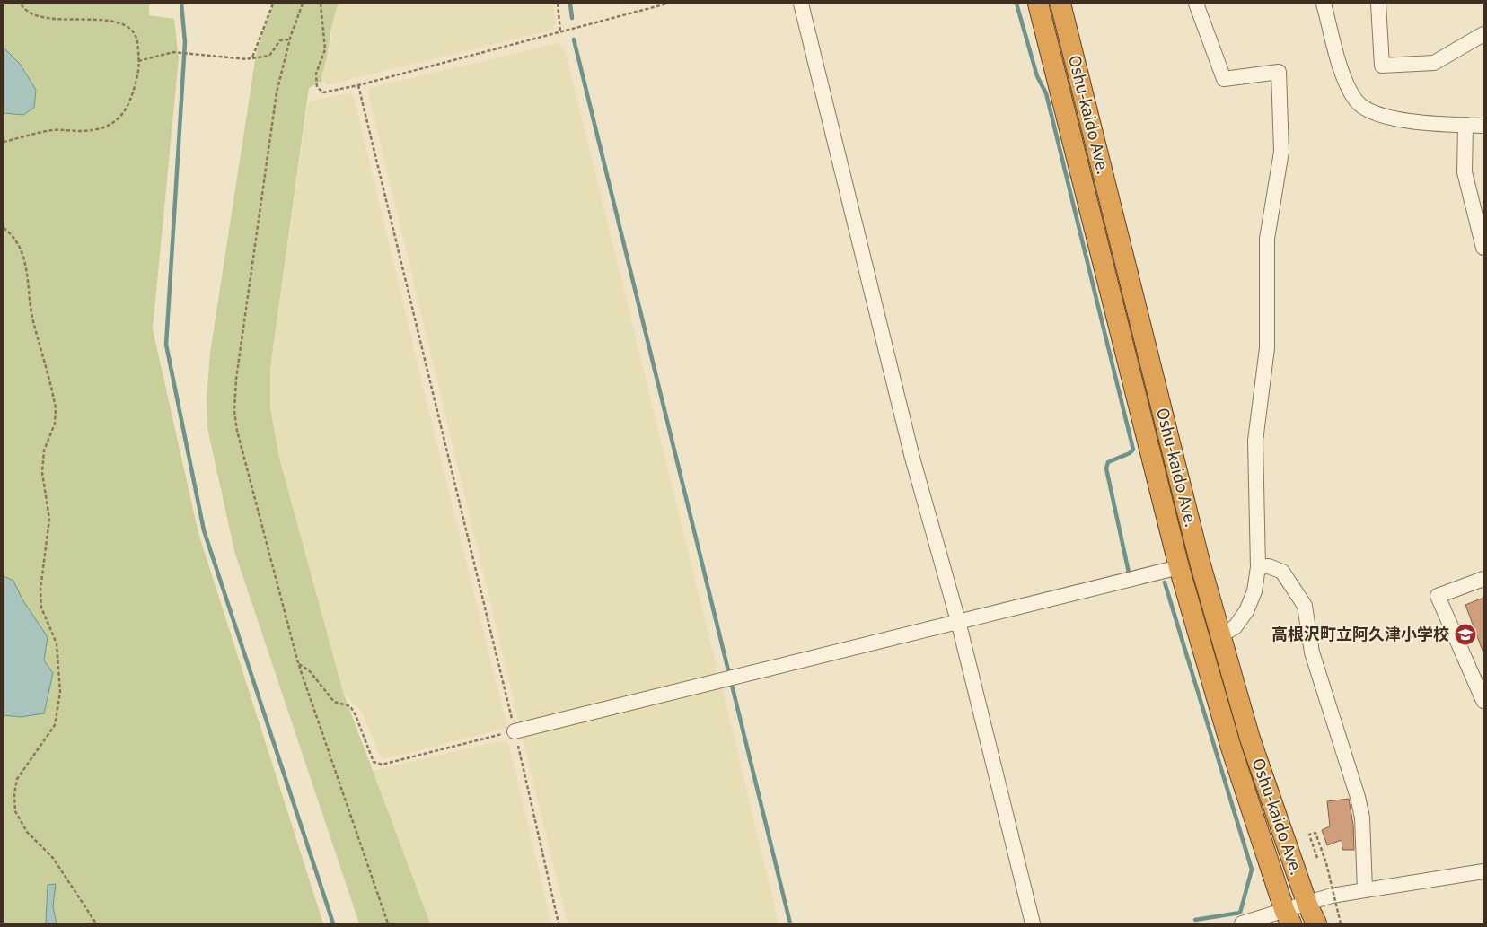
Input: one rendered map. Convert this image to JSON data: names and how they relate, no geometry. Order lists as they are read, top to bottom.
{
  "streets": {
    "highway": ["Oshu-kaido Ave."]
  },
  "places": {
    "school or university": ["高根沢町立阿久津小学校"]
  }
}
